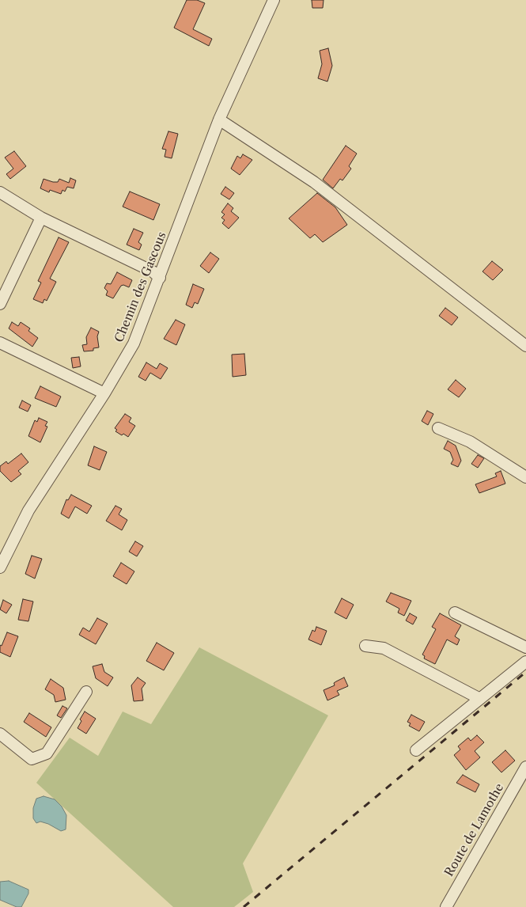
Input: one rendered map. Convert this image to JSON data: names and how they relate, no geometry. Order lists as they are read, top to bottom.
{
  "streets": {
    "street": ["Chemin des Gascous", "Route de Lamothe"]
  }
}
